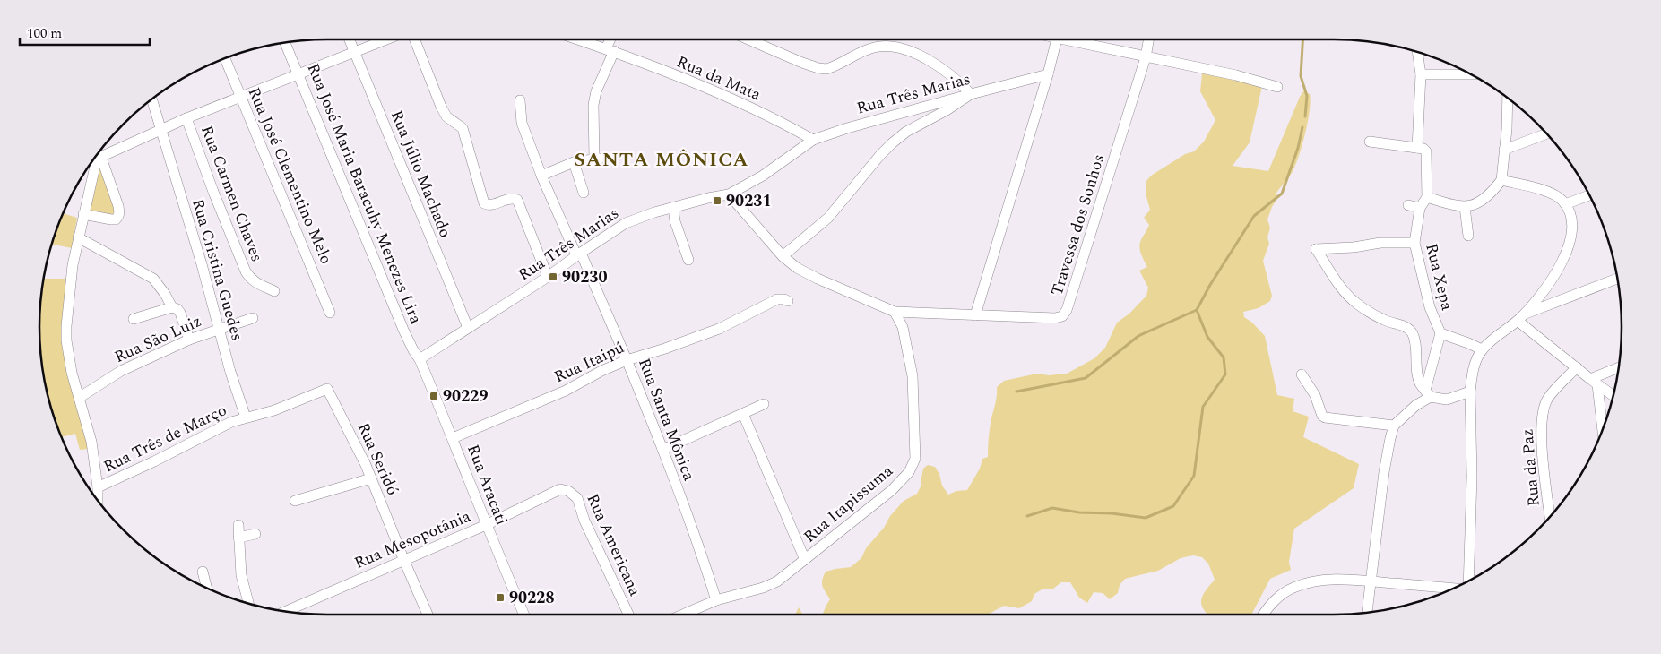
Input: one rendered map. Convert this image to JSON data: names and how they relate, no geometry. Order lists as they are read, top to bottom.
{
  "streets": {
    "street": [
      "Rua da Mata",
      "Rua Três Marias",
      "Rua Júlio Machado",
      "Rua José Clementino Melo",
      "Rua Carmen Chaves",
      "Rua José Maria Baracuhy Menezes Lira",
      "Travessa dos Sonhos",
      "Rua Cristina Guedes",
      "Rua Xepa",
      "Rua São Luiz",
      "Rua Itaipú",
      "Rua Santa Mônica",
      "Rua Três de Março",
      "Rua Seridó",
      "Rua da Paz",
      "Rua Aracati",
      "Rua Itapissuma",
      "Rua Mesopotânia",
      "Rua Americana"
    ]
  },
  "crossings": [
    ["Rua da Mata", "Rua Três Marias"],
    ["Rua Três Marias", "Rua Júlio Machado"],
    ["Rua Três Marias", "Rua José Maria Baracuhy Menezes Lira"],
    ["Rua Três Marias", "Rua Santa Mônica"],
    ["Rua Três Marias", "Rua Aracati"],
    ["Rua José Maria Baracuhy Menezes Lira", "Rua Aracati"],
    ["Travessa dos Sonhos", "Rua Itapissuma"],
    ["Rua Cristina Guedes", "Rua São Luiz"],
    ["Rua Cristina Guedes", "Rua Três de Março"],
    ["Rua Cristina Guedes", "Rua Seridó"],
    ["Rua Itaipú", "Rua Santa Mônica"],
    ["Rua Itaipú", "Rua Aracati"],
    ["Rua Santa Mônica", "Rua Itapissuma"],
    ["Rua Três de Março", "Rua Seridó"],
    ["Rua Seridó", "Rua Mesopotânia"],
    ["Rua Aracati", "Rua Mesopotânia"],
    ["Rua Mesopotânia", "Rua Americana"]
  ],
  "districts": ["SANTA MÔNICA"],
  "places": {
    "transit": [
      "90231",
      "90230",
      "90229",
      "90228"
    ]
  },
  "scale_bar": "100 m"
}
